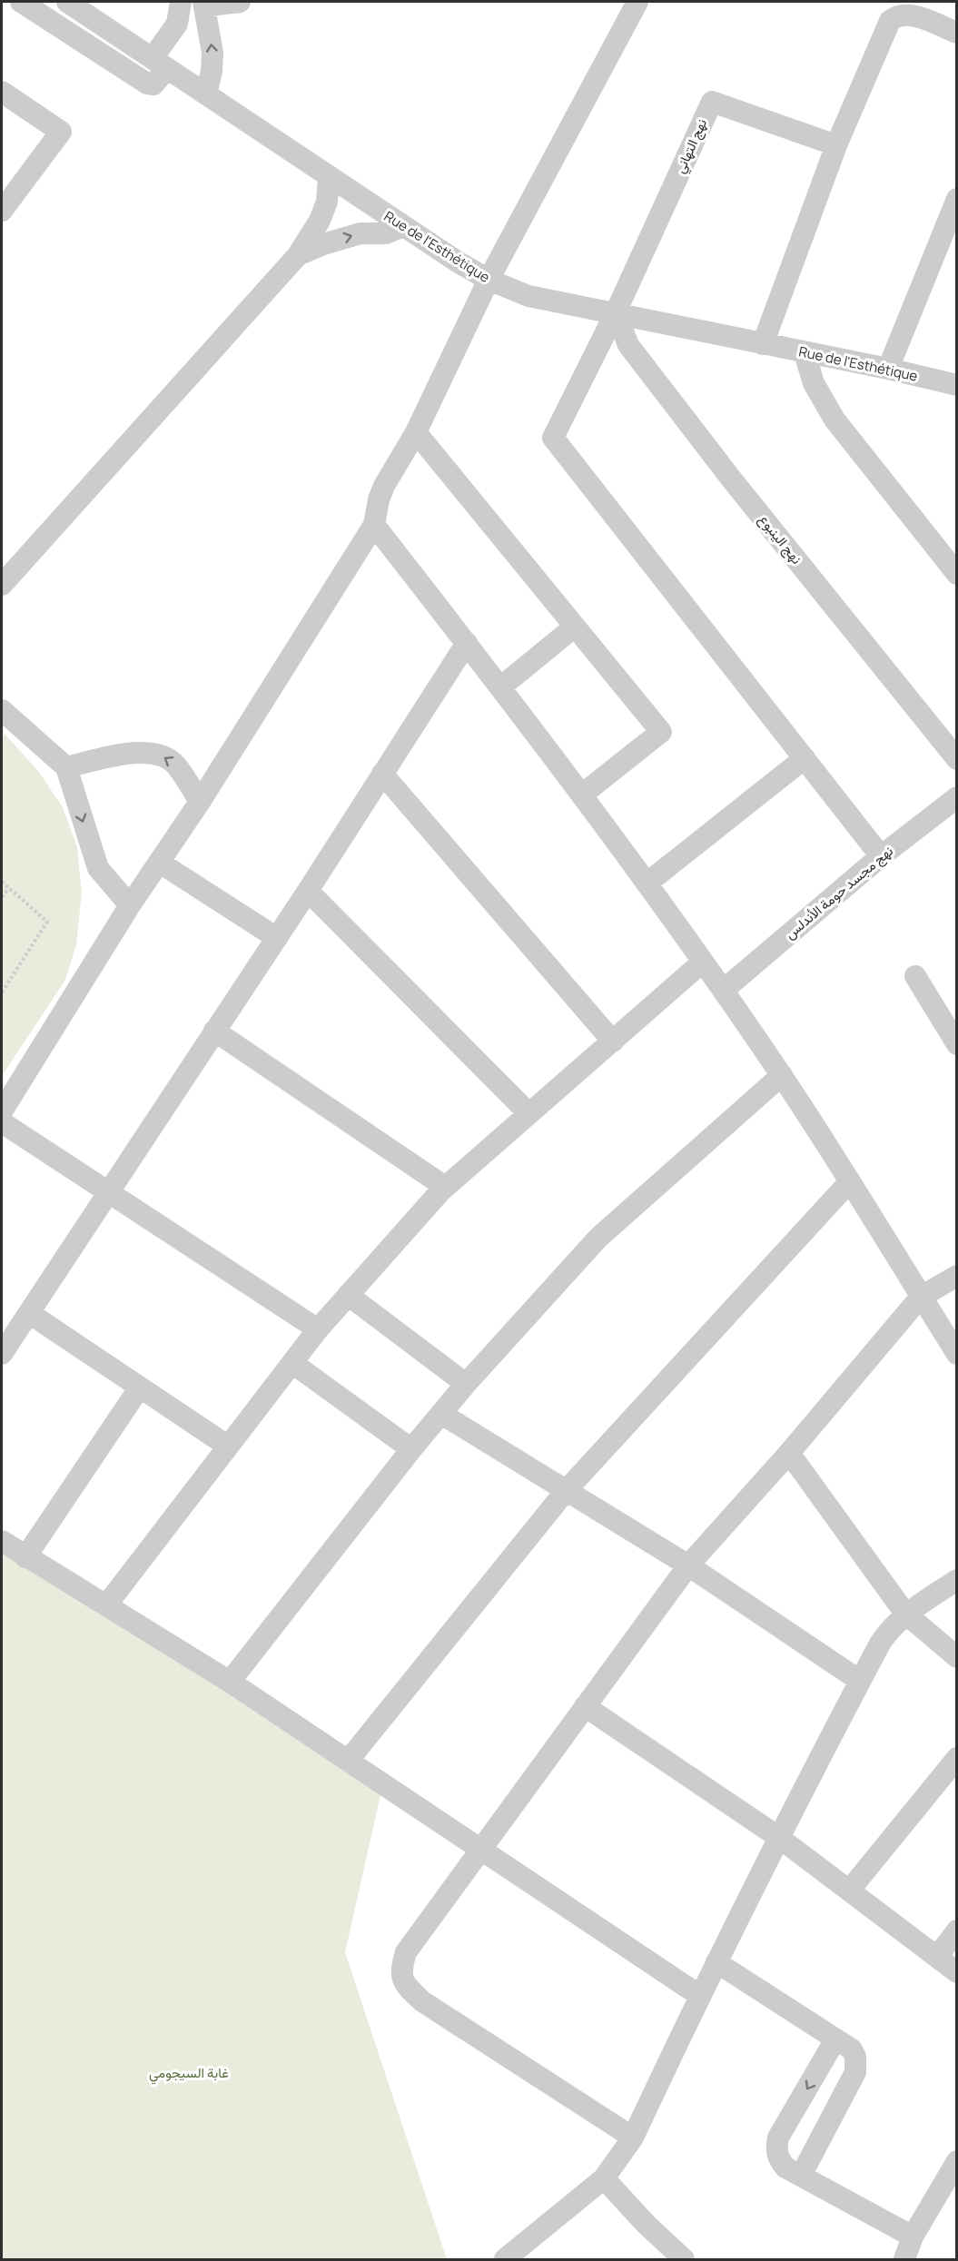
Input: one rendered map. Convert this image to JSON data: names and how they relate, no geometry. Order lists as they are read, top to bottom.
{
  "streets": {
    "street": [
      "نهج التهاني",
      "Rue de l'Esthétique",
      "نهج الينبوع",
      "نهج مجسد حومة الأندلس"
    ]
  },
  "crossings": [
    ["نهج التهاني", "Rue de l'Esthétique"],
    ["نهج التهاني", "نهج الينبوع"],
    ["Rue de l'Esthétique", "نهج الينبوع"]
  ],
  "parks": ["غابة السيجومي"]
}
